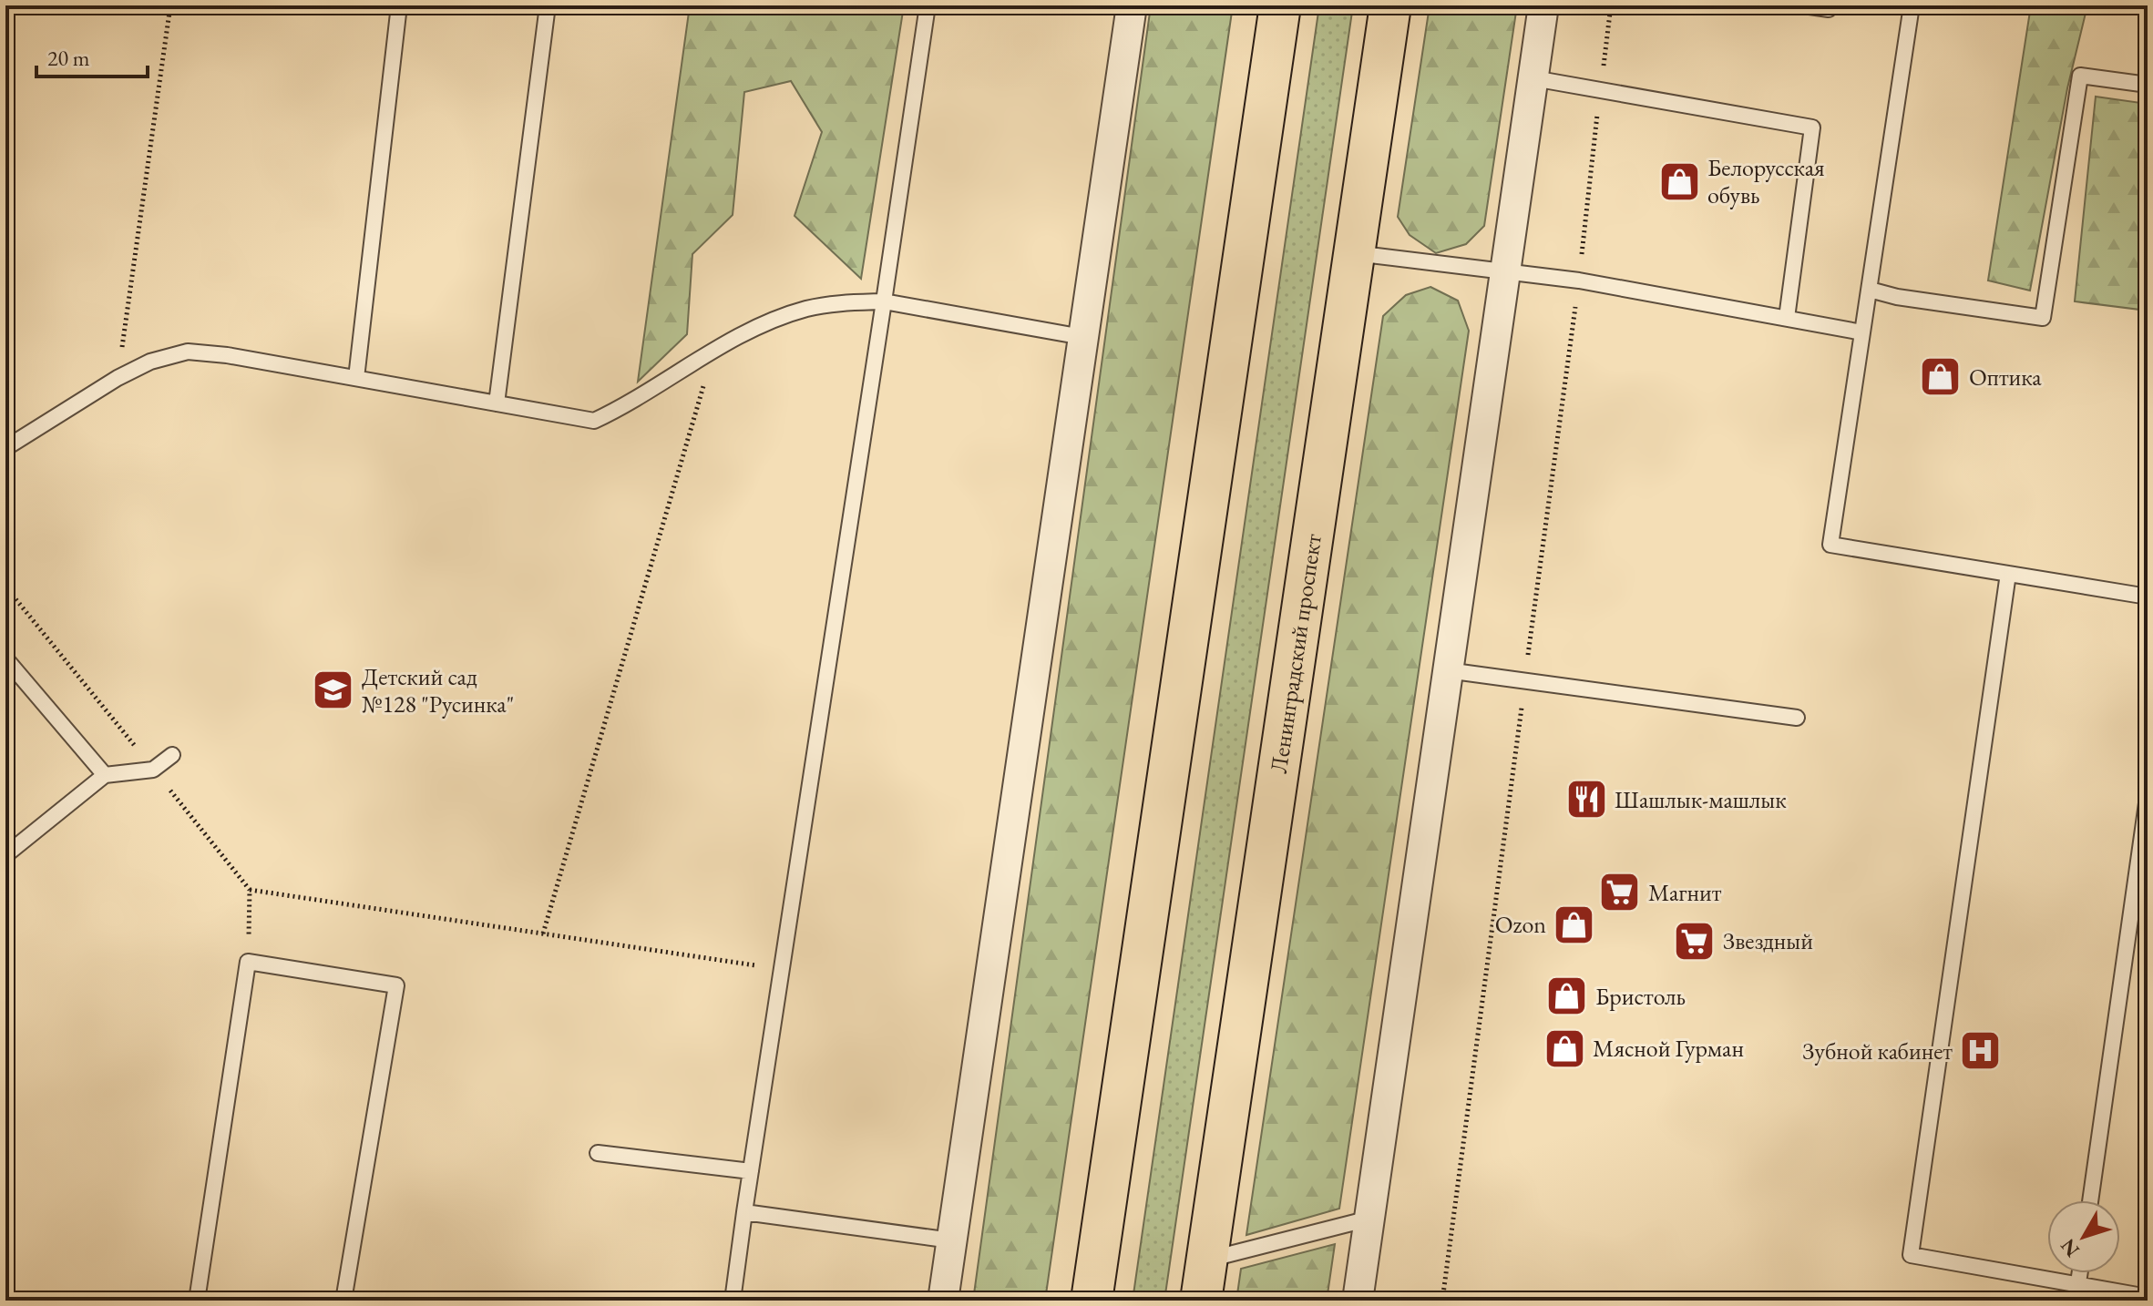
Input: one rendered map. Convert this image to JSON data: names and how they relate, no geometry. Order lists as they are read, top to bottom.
{
  "streets": {
    "main road": ["Ленинградский проспект"]
  },
  "places": {
    "shop": [
      "Белорусская обувь",
      "Оптика",
      "Ozon",
      "Бристоль",
      "Мясной Гурман"
    ],
    "school or university": ["Детский сад №128 \"Русинка\""],
    "restaurant": ["Шашлык-машлык"],
    "supermarket": ["Магнит", "Звездный"],
    "hospital": ["Зубной кабинет"]
  },
  "scale_bar": "20 m",
  "north": "bottom left"
}
